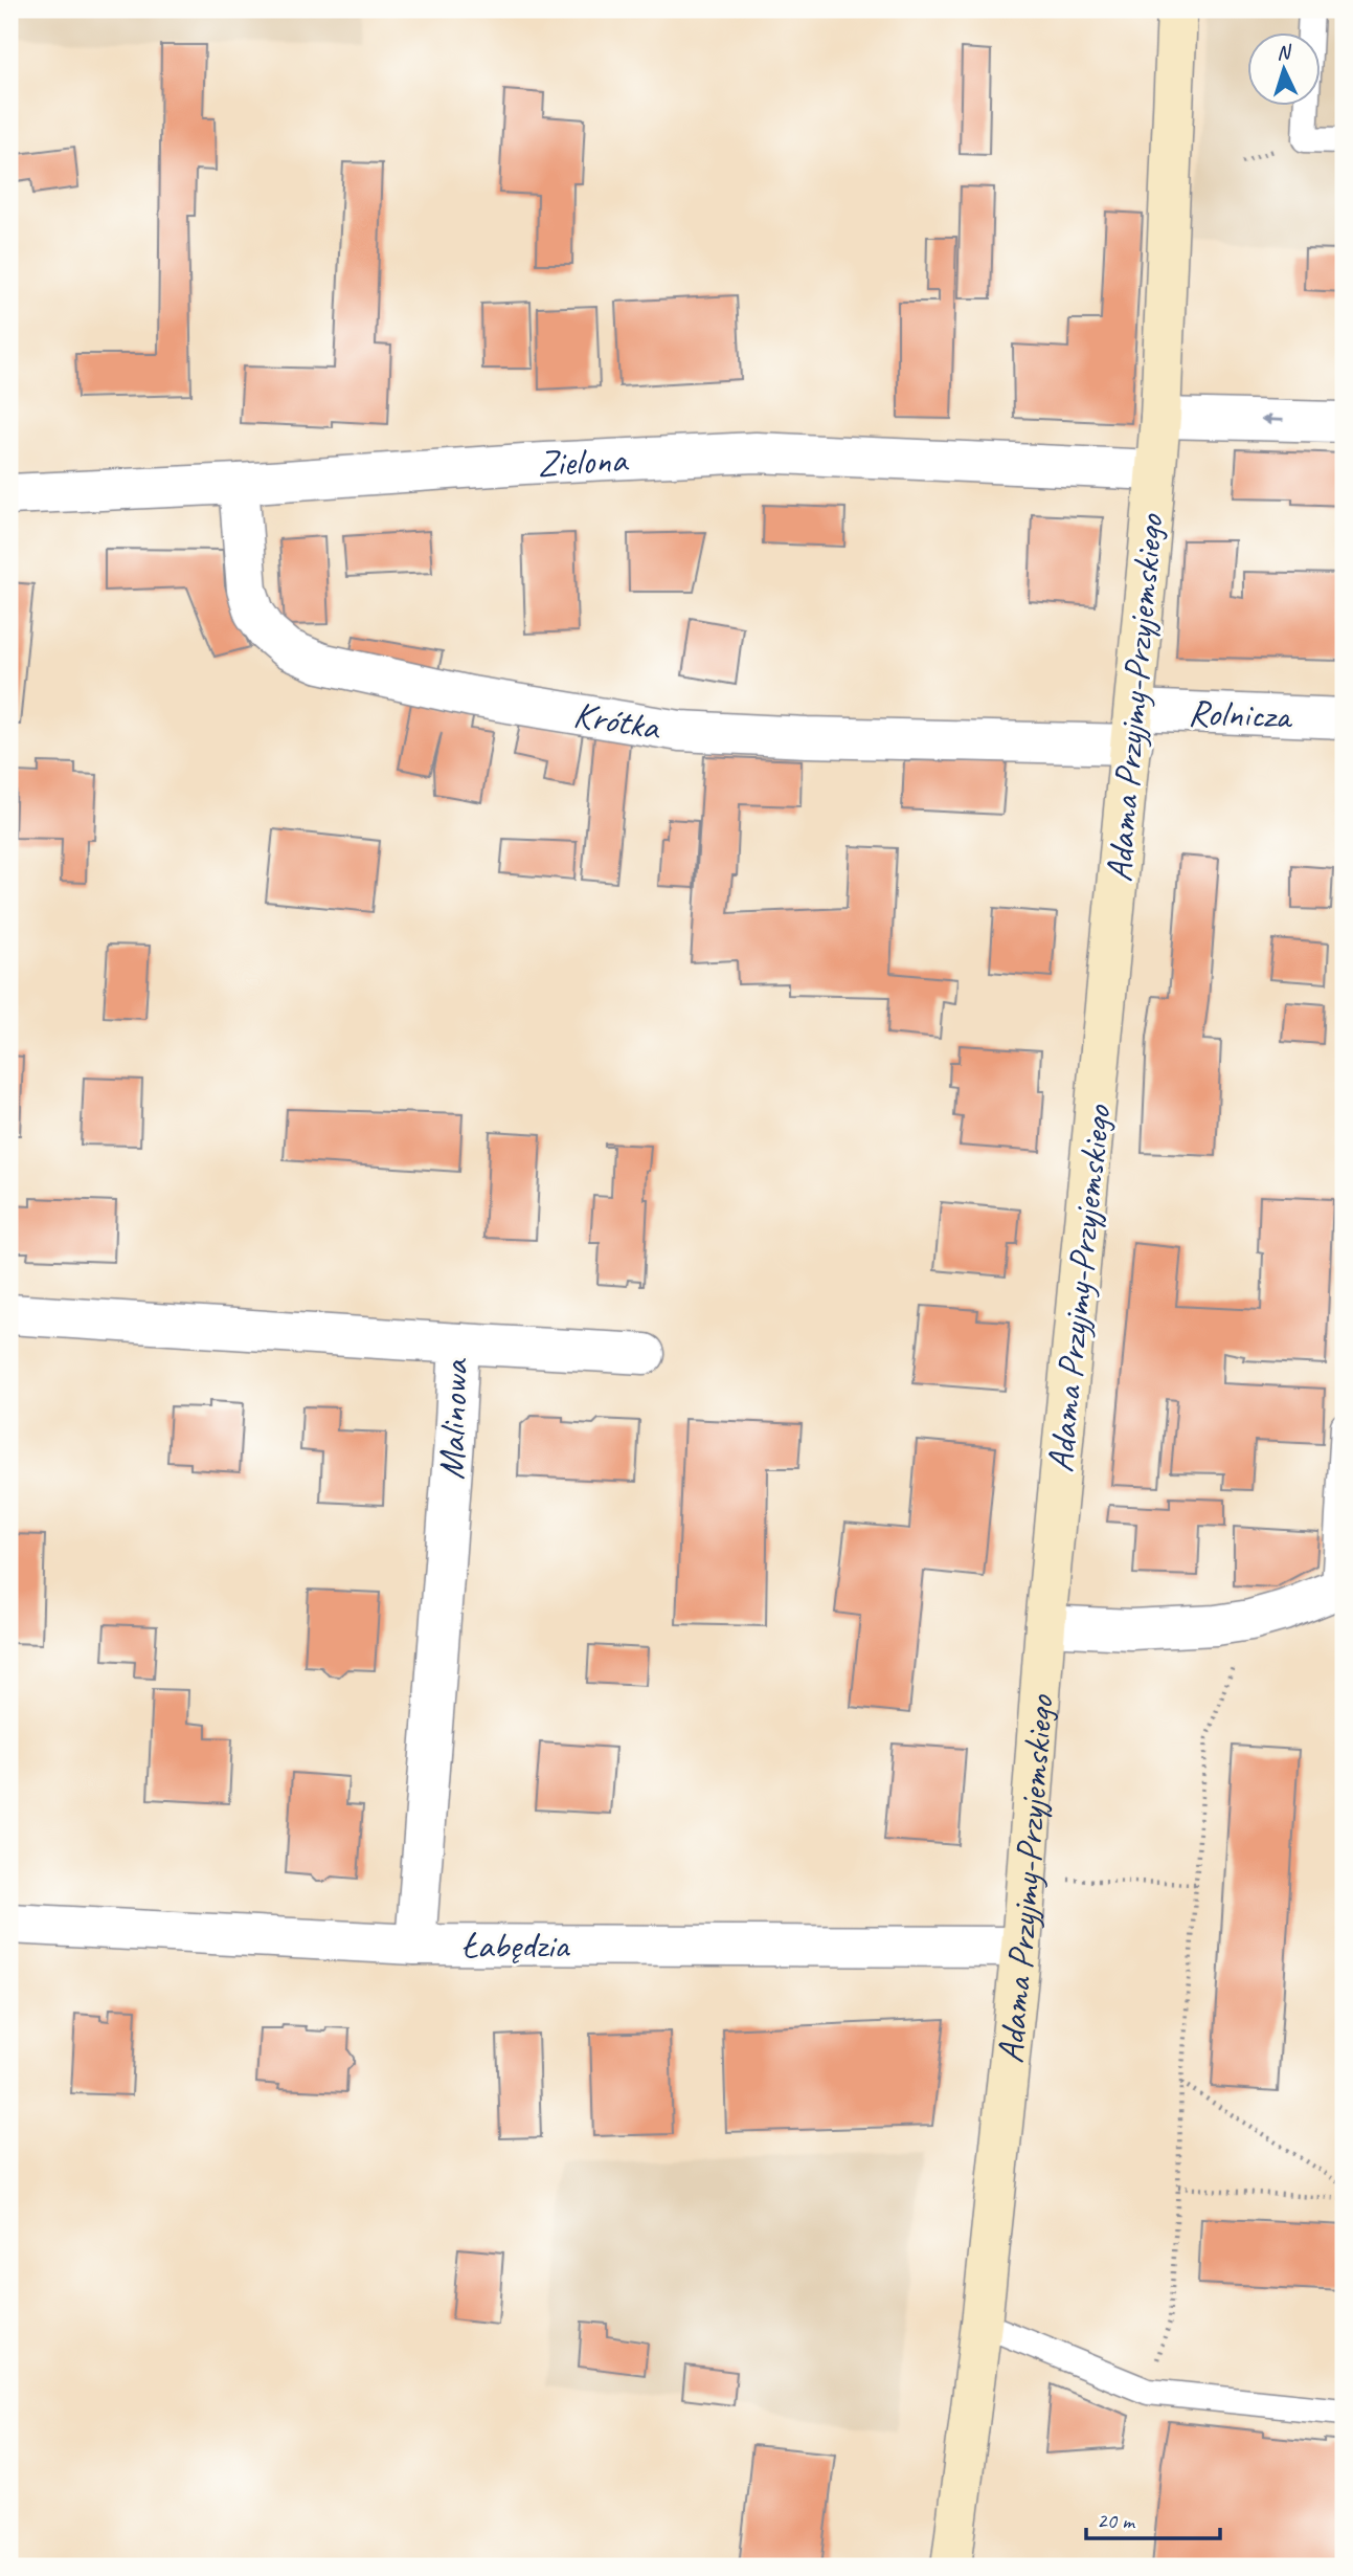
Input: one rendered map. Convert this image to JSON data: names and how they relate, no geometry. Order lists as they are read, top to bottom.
{
  "streets": {
    "street": [
      "Zielona",
      "Adama Przyjmy-Przyjemskiego",
      "Rolnicza",
      "Krótka",
      "Malinowa",
      "Łabędzia"
    ]
  },
  "crossings": [
    ["Zielona", "Adama Przyjmy-Przyjemskiego"],
    ["Zielona", "Krótka"],
    ["Adama Przyjmy-Przyjemskiego", "Rolnicza"],
    ["Adama Przyjmy-Przyjemskiego", "Krótka"],
    ["Adama Przyjmy-Przyjemskiego", "Łabędzia"],
    ["Rolnicza", "Krótka"],
    ["Malinowa", "Łabędzia"]
  ],
  "scale_bar": "20 m",
  "north": "top"
}
